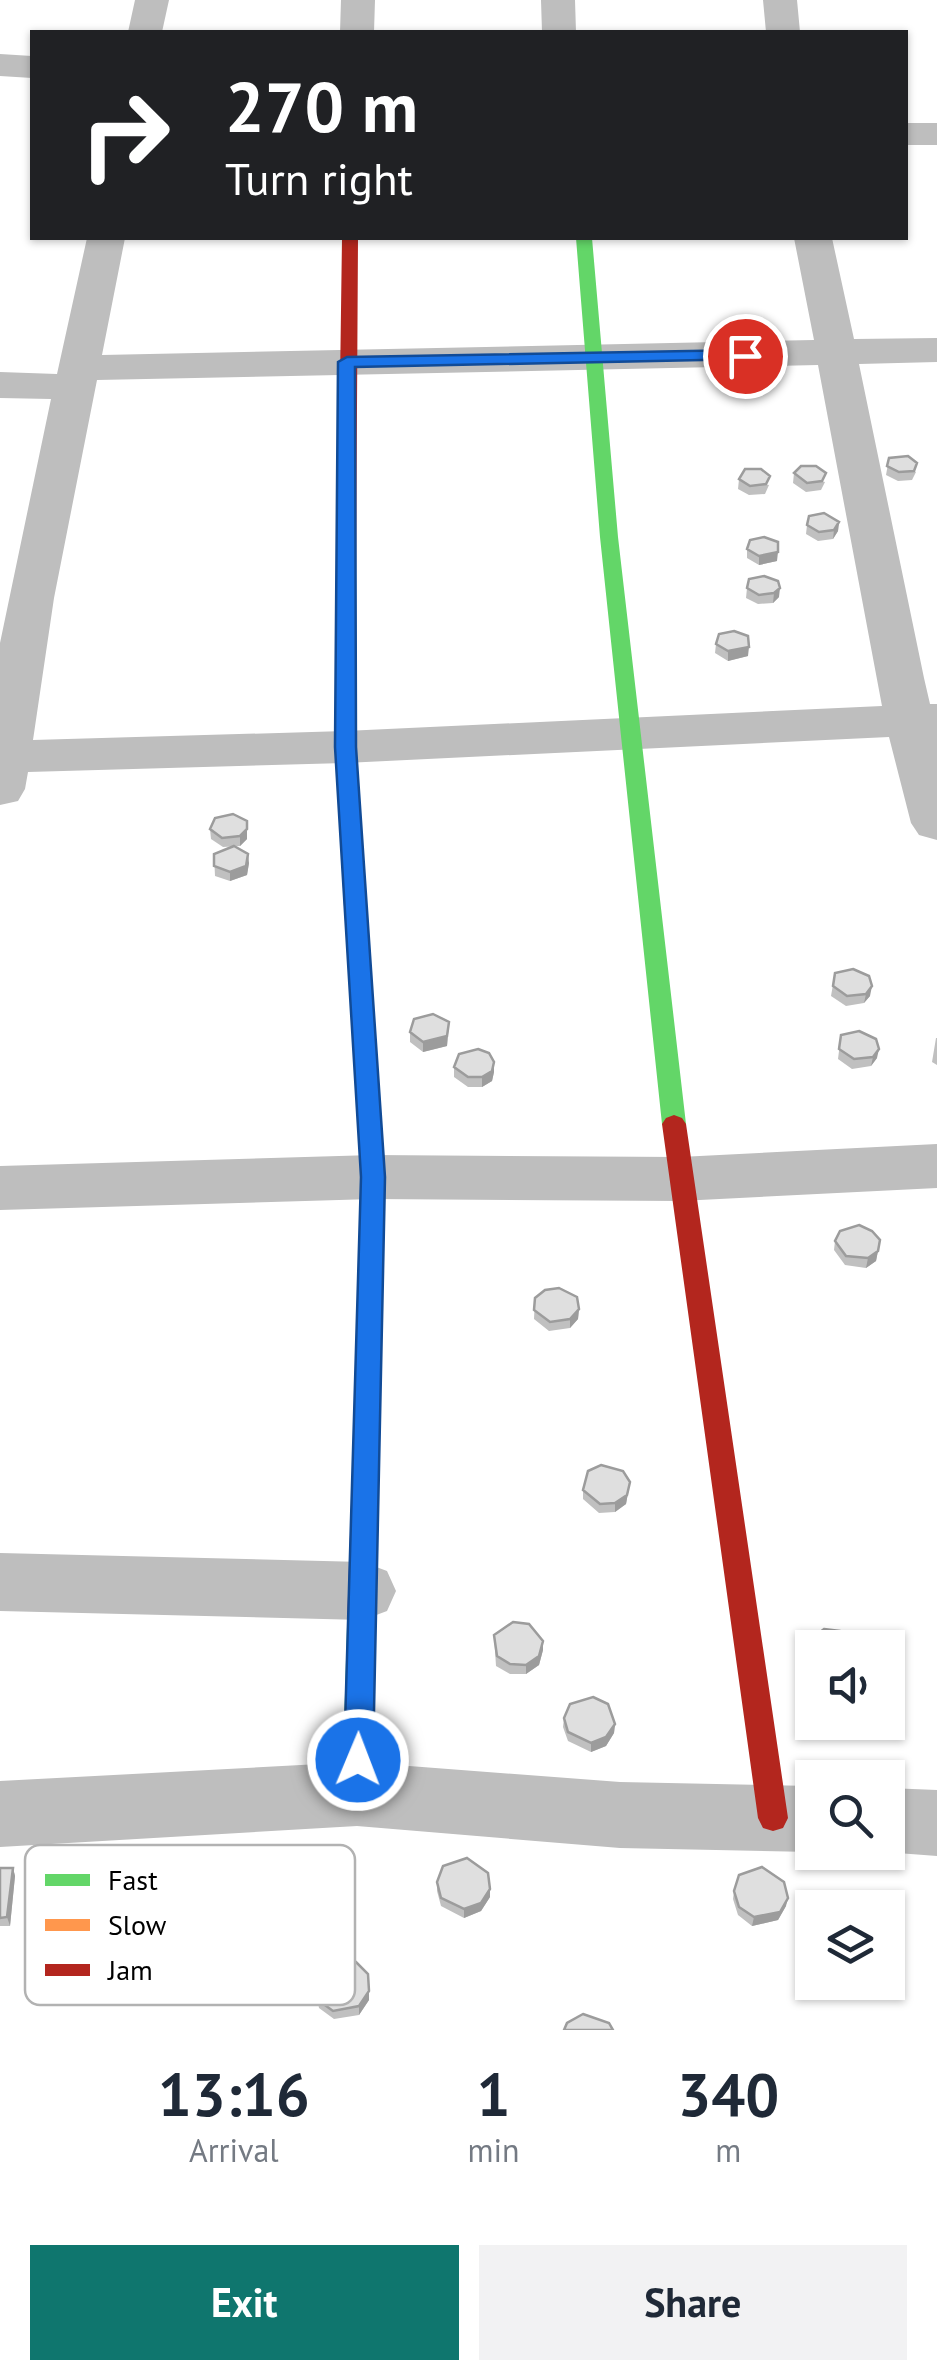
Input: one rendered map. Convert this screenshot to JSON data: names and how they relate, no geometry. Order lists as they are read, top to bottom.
{
  "legend": ["Fast", "Slow", "Jam"],
  "page": {
    "turn": ["270 m", "Turn right"],
    "eta": [
      "13:16",
      "Arrival",
      "1",
      "min",
      "340",
      "m"
    ],
    "buttons": ["Exit", "Share"]
  }
}
